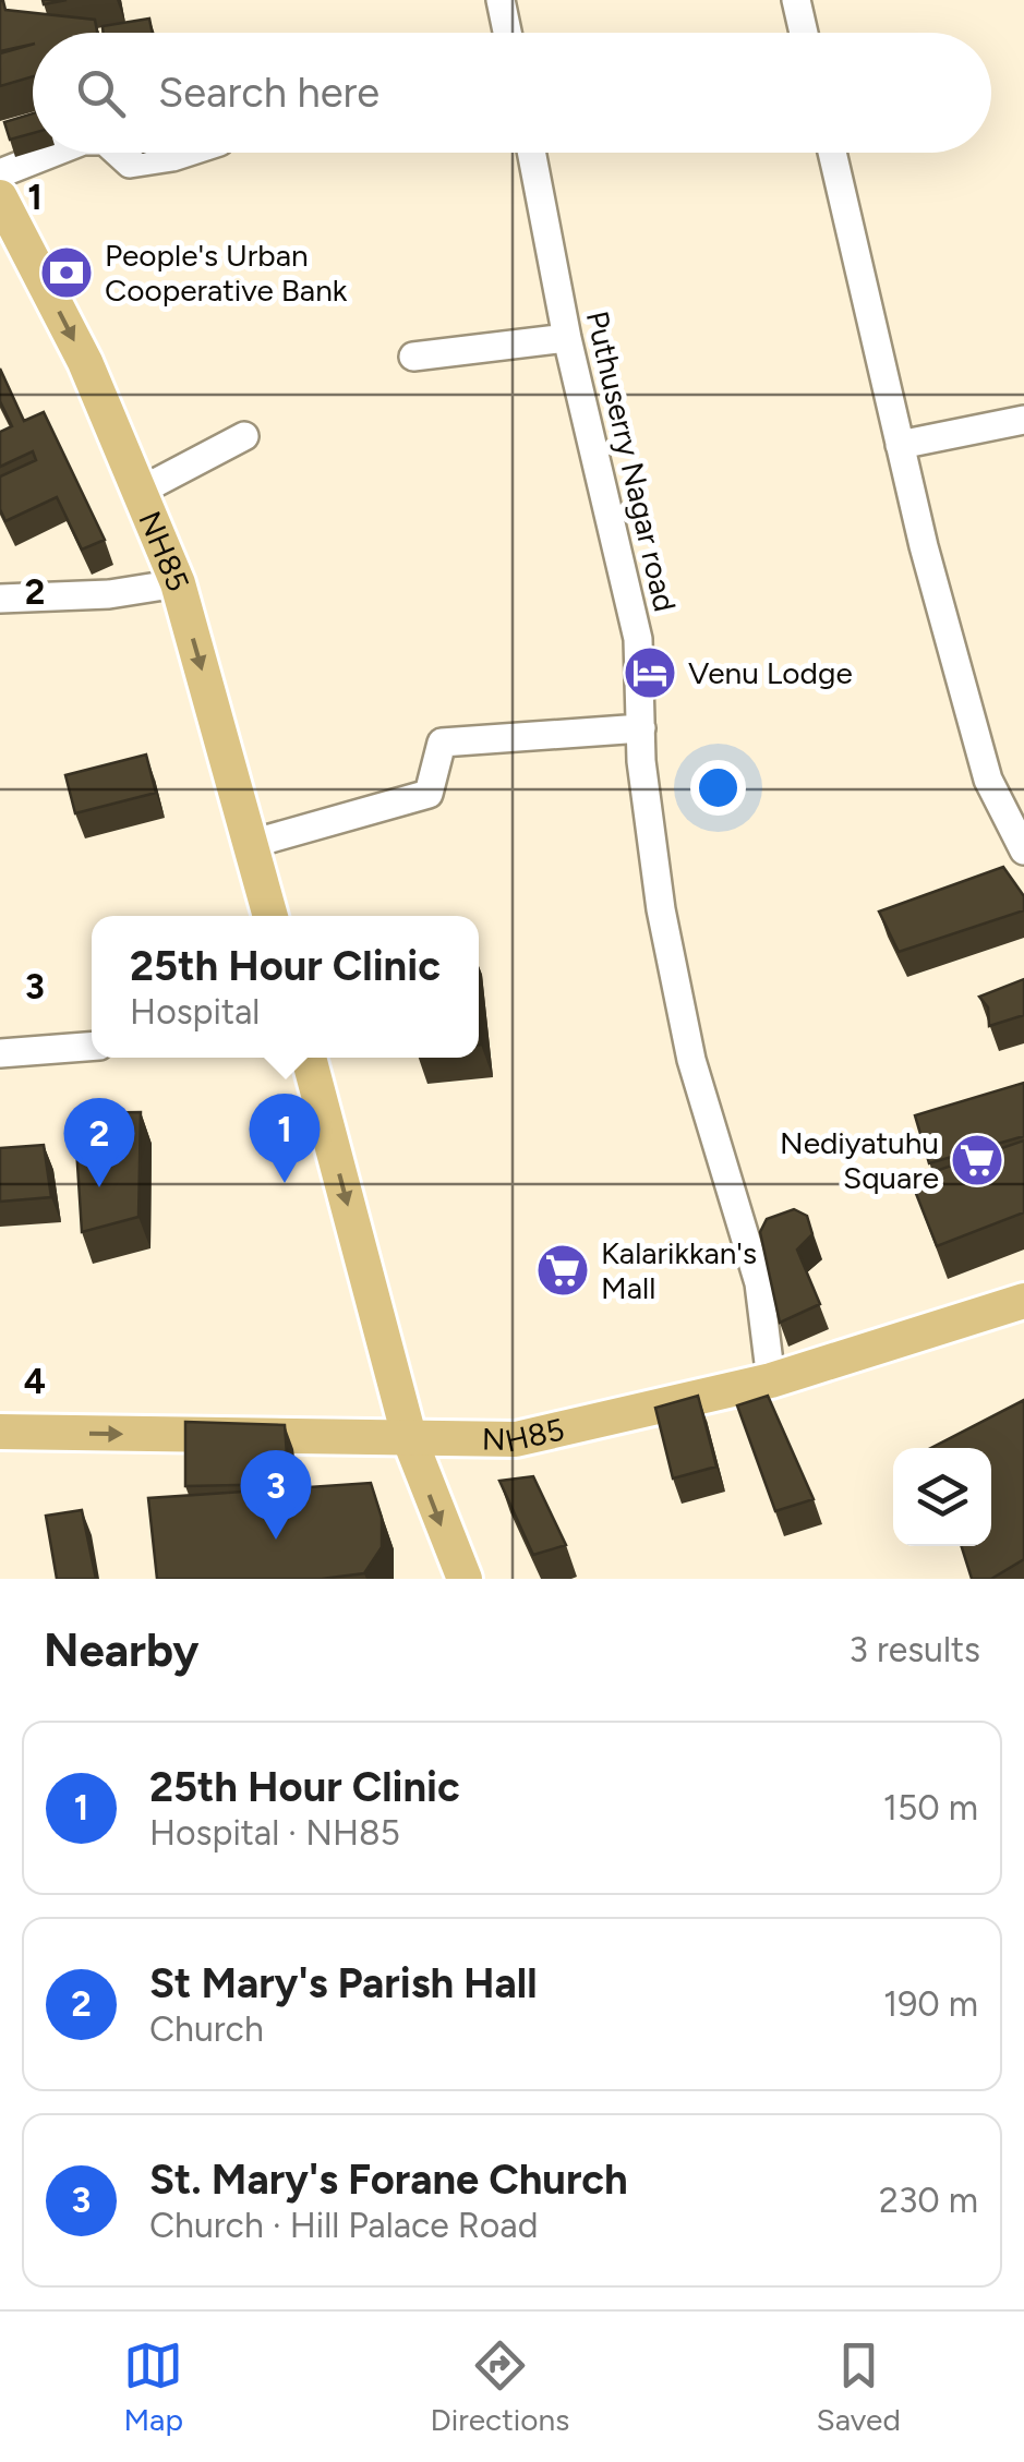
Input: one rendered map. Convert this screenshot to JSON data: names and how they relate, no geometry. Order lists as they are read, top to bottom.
{
  "streets": {
    "main road": ["NH85"],
    "street": ["Puthuserry Nagar road"]
  },
  "crossings": [
    ["Puthuserry Nagar road", "NH85"]
  ],
  "one_way": ["NH85"],
  "places": {
    "bank": ["People's Urban Cooperative Bank"],
    "hotel": ["Venu Lodge"],
    "supermarket": ["Nediyatuhu Square", "Kalarikkan's Mall"]
  },
  "page": {
    "search": "Search here",
    "popup": ["25th Hour Clinic", "Hospital"],
    "pins": ["1", "2", "3"],
    "heading": ["Nearby", "3 results"],
    "list": [
      {
        "mark": "1",
        "name": "25th Hour Clinic",
        "note": "Hospital · NH85",
        "value": "150 m"
      },
      {
        "mark": "2",
        "name": "St Mary's Parish Hall",
        "note": "Church",
        "value": "190 m"
      },
      {
        "mark": "3",
        "name": "St. Mary's Forane Church",
        "note": "Church · Hill Palace Road",
        "value": "230 m"
      }
    ],
    "nav": ["Map", "Directions", "Saved"]
  },
  "grid": {
    "rows": [
      "1",
      "2",
      "3",
      "4"
    ]
  }
}
